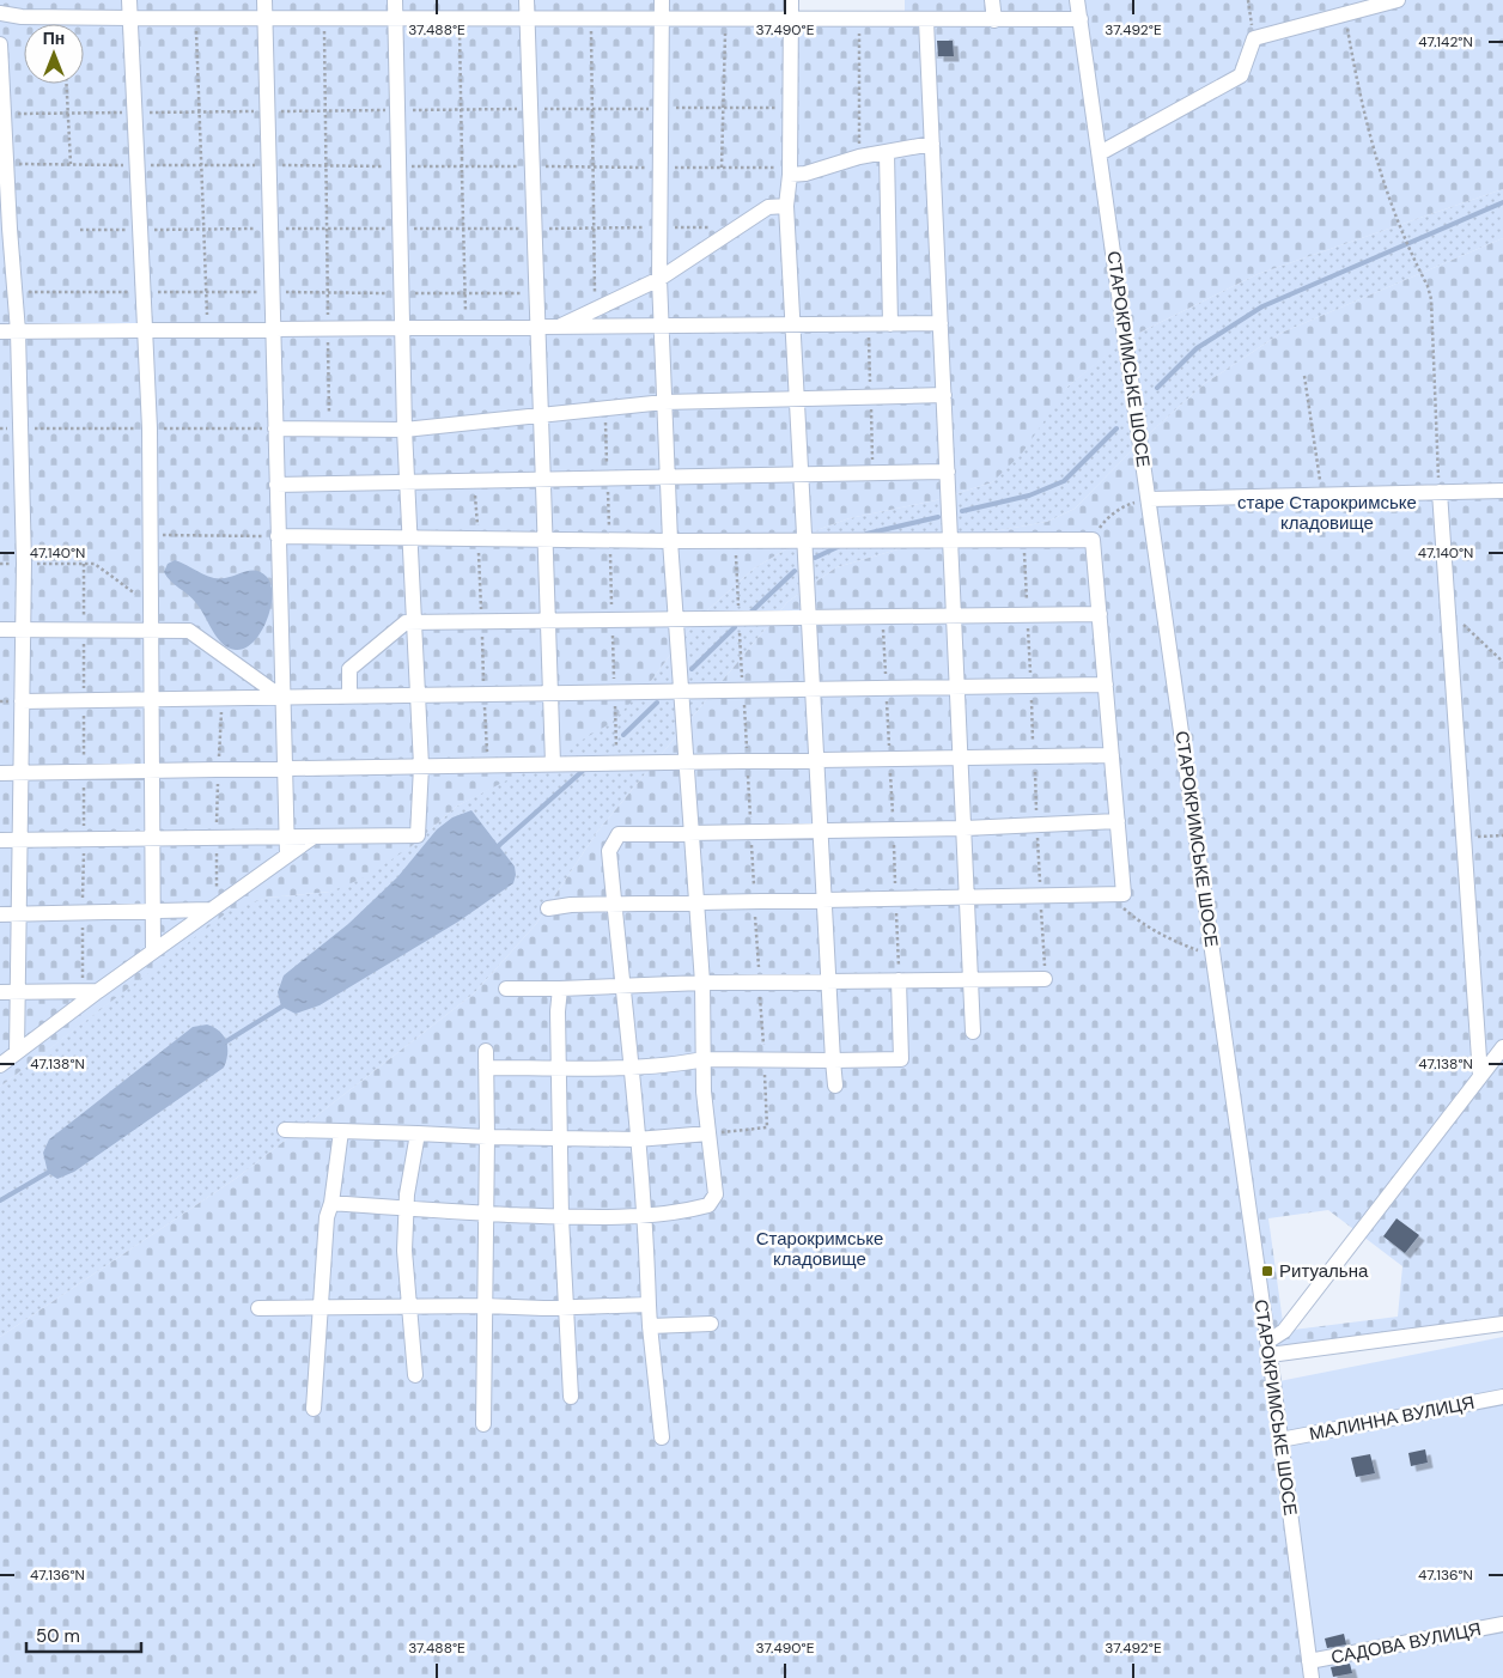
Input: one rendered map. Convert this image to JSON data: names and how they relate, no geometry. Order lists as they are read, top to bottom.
{
  "streets": {
    "street": ["СТАРОКРИМСЬКЕ ШОСЕ", "МАЛИННА ВУЛИЦЯ", "САДОВА ВУЛИЦЯ"]
  },
  "crossings": [
    ["СТАРОКРИМСЬКЕ ШОСЕ", "МАЛИННА ВУЛИЦЯ"],
    ["СТАРОКРИМСЬКЕ ШОСЕ", "САДОВА ВУЛИЦЯ"]
  ],
  "parks": ["старе Старокримське кладовище", "Старокримське кладовище"],
  "places": {
    "transit": ["Ритуальна"]
  },
  "scale_bar": "50 m",
  "north": "top",
  "coordinates": [
    "37.488°E",
    "37.490°E",
    "37.492°E",
    "47.142°N",
    "47.140°N",
    "47.138°N",
    "47.136°N"
  ]
}
